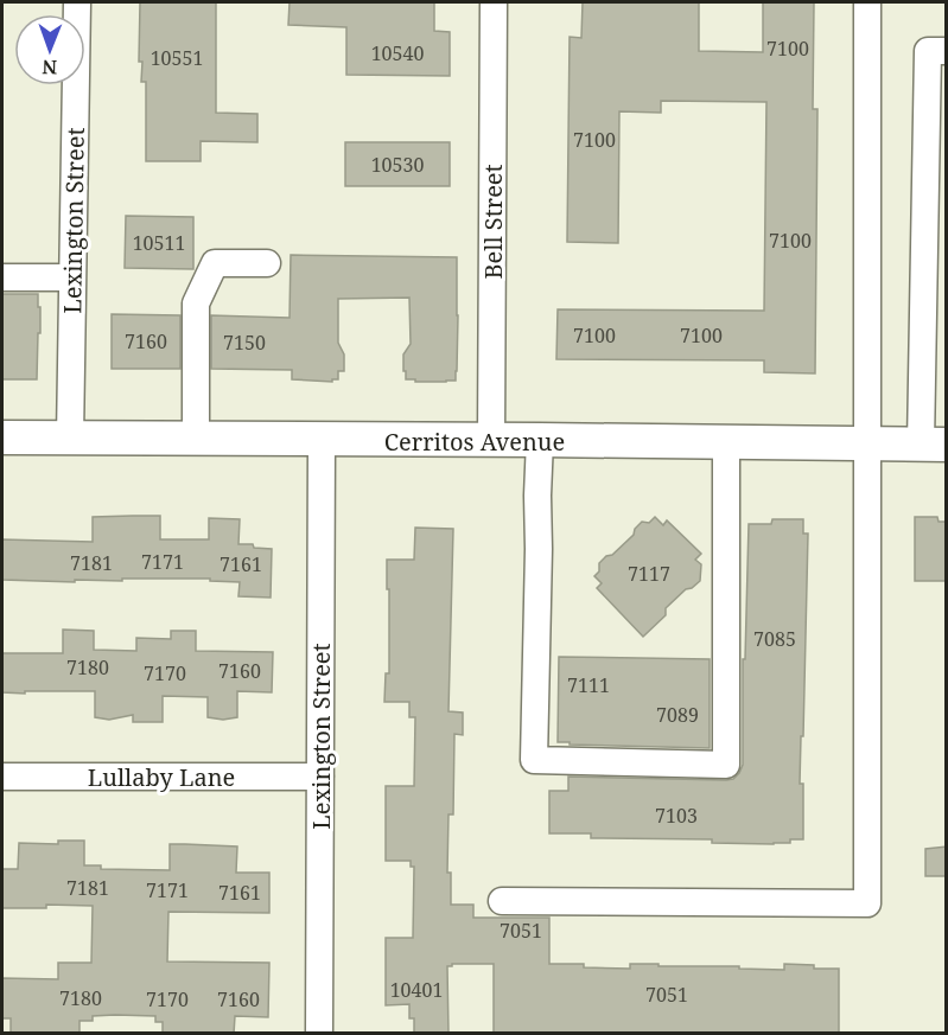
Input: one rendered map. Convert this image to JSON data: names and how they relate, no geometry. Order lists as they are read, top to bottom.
{
  "streets": {
    "main road": ["Cerritos Avenue"],
    "street": ["Lexington Street", "Bell Street", "Lullaby Lane"]
  },
  "crossings": [
    ["Lexington Street", "Cerritos Avenue"],
    ["Lexington Street", "Lullaby Lane"],
    ["Bell Street", "Cerritos Avenue"]
  ],
  "house_numbers": [
    "7100",
    "10540",
    "10551",
    "7100",
    "10530",
    "7100",
    "10511",
    "7100",
    "7100",
    "7160",
    "7150",
    "7171",
    "7181",
    "7161",
    "7117",
    "7085",
    "7180",
    "7160",
    "7170",
    "7111",
    "7089",
    "7103",
    "7181",
    "7171",
    "7161",
    "7051",
    "10401",
    "7051",
    "7180",
    "7170",
    "7160"
  ],
  "north": "bottom"
}
